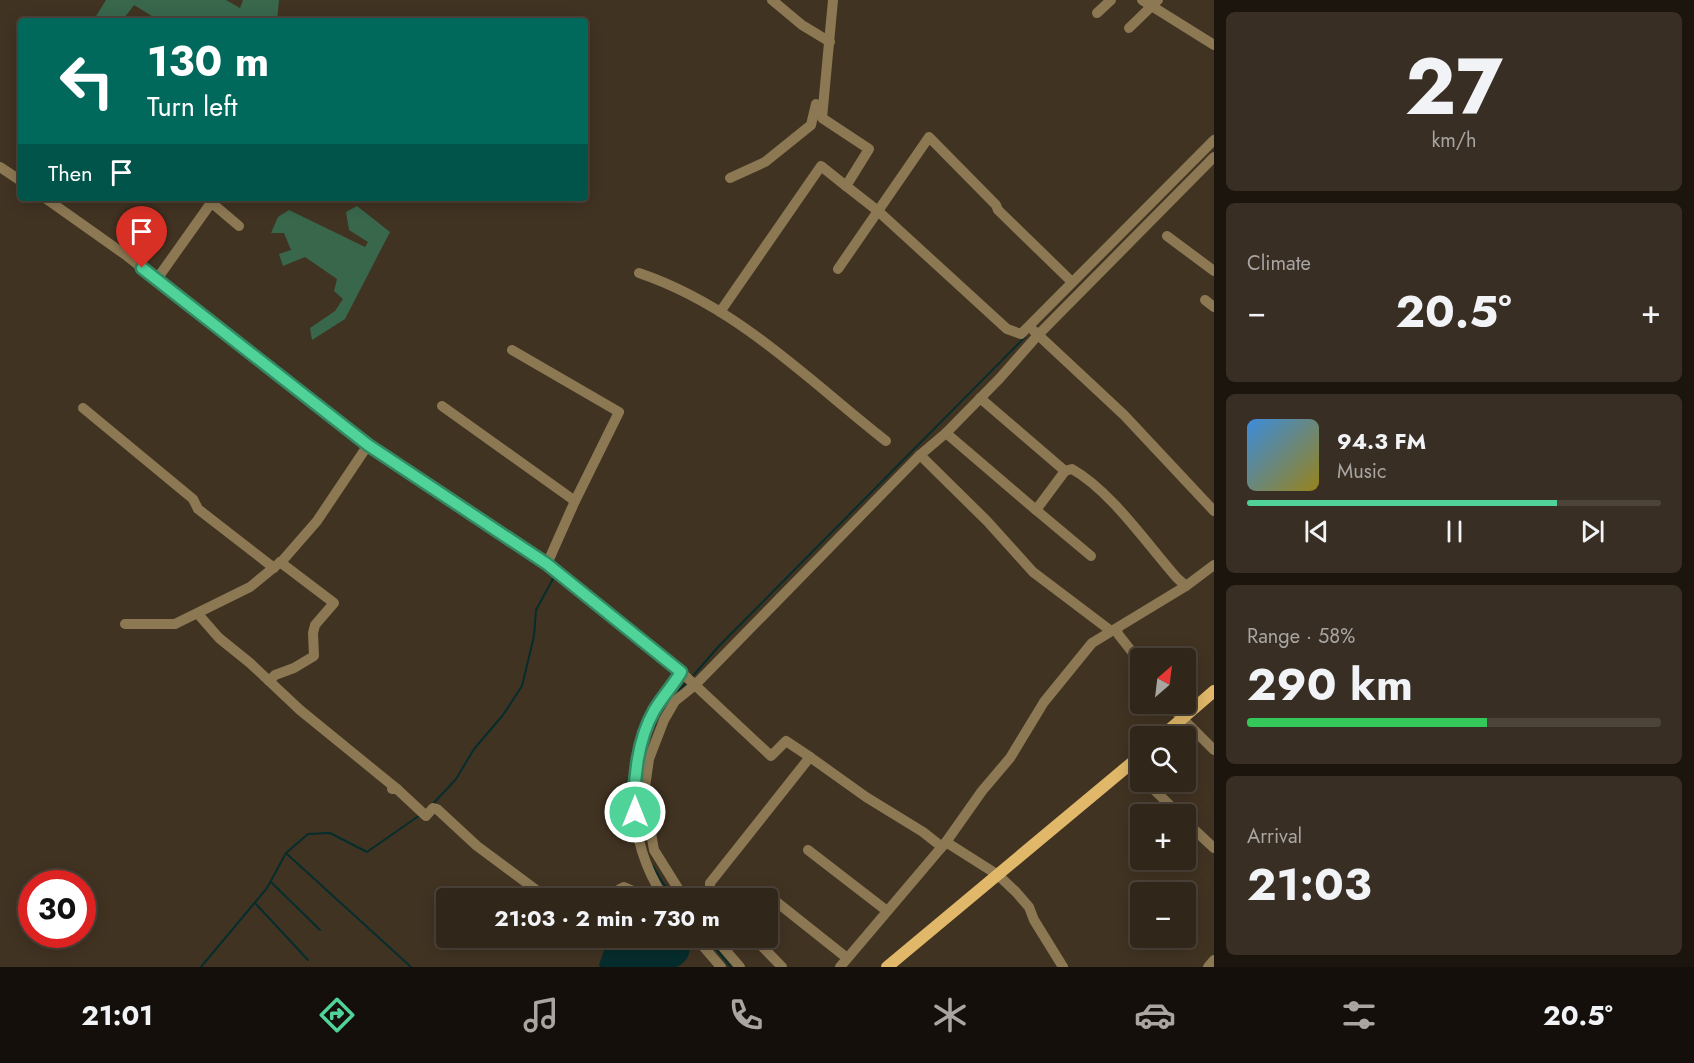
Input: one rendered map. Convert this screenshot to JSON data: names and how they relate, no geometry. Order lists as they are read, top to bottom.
{
  "north": "top right",
  "page": {
    "tile": [
      ["27", "km/h"],
      "Climate",
      ["Range · 58%", "290 km"],
      ["Arrival", "21:03"]
    ],
    "turn": ["130 m", "Turn left"],
    "then": "Then",
    "heat": ["−", "20.5°", "+"],
    "song": ["94.3 FM", "Music"],
    "map_buttons": ["+", "−"],
    "limit": "30",
    "trip": "21:03 · 2 min · 730 m",
    "tabs": ["21:01", "20.5°"]
  }
}
